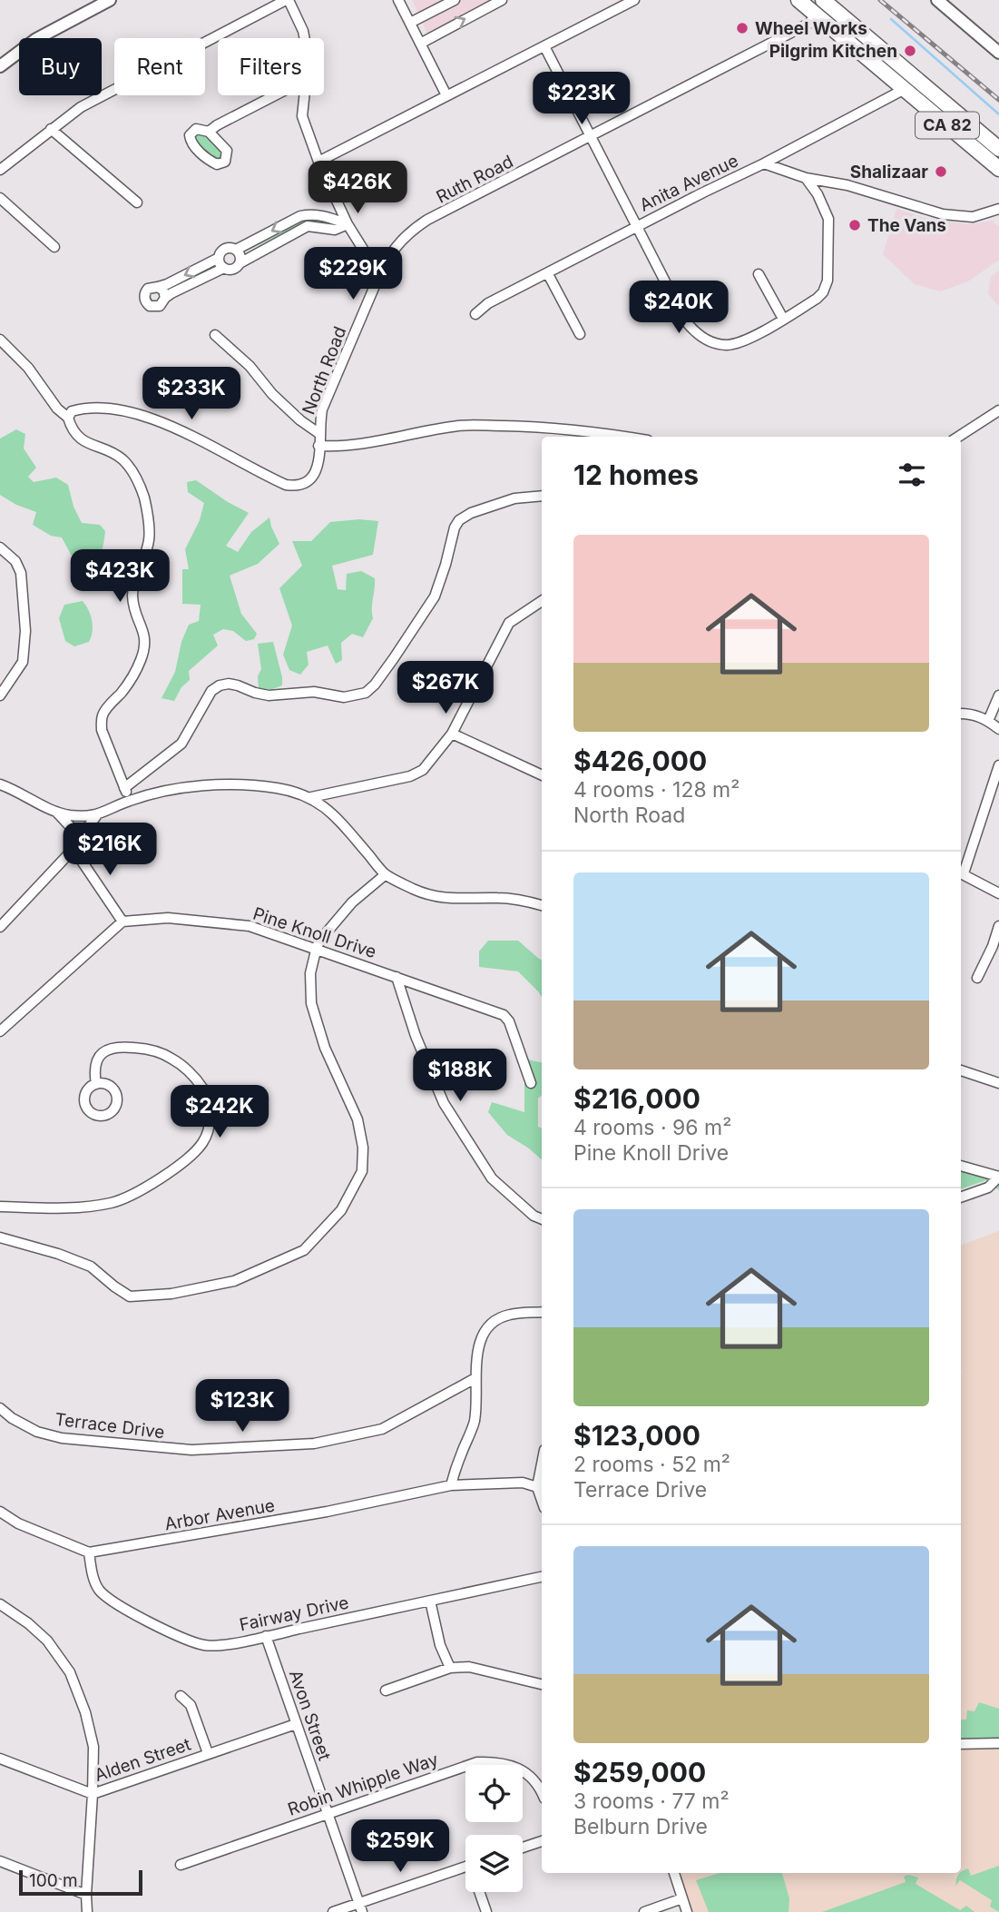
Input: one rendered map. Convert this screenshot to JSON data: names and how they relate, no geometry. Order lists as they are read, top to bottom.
{
  "streets": {
    "main road": ["CA 82"],
    "street": [
      "Ruth Road",
      "Anita Avenue",
      "North Road",
      "Pine Knoll Drive",
      "Terrace Drive",
      "Arbor Avenue",
      "Fairway Drive",
      "Avon Street",
      "Alden Street",
      "Robin Whipple Way"
    ]
  },
  "crossings": [
    ["CA 82", "Ruth Road"],
    ["CA 82", "Anita Avenue"],
    ["Ruth Road", "North Road"],
    ["Arbor Avenue", "Fairway Drive"],
    ["Fairway Drive", "Avon Street"],
    ["Avon Street", "Alden Street"],
    ["Avon Street", "Robin Whipple Way"]
  ],
  "places": [
    "Wheel Works",
    "Pilgrim Kitchen",
    "Shalizaar",
    "The Vans"
  ],
  "scale_bar": "100 m",
  "page": {
    "chip": ["Buy", "Rent", "Filters"],
    "price": [
      "$223K",
      "$426K",
      "$229K",
      "$240K",
      "$233K",
      "$423K",
      "$267K",
      "$216K",
      "$188K",
      "$242K",
      "$123K",
      "$259K"
    ],
    "heading": "12 homes",
    "list": [
      {
        "name": "$426,000",
        "note": "4 rooms · 128 m² · North Road"
      },
      {
        "name": "$216,000",
        "note": "4 rooms · 96 m² · Pine Knoll Drive"
      },
      {
        "name": "$123,000",
        "note": "2 rooms · 52 m² · Terrace Drive"
      },
      {
        "name": "$259,000",
        "note": "3 rooms · 77 m² · Belburn Drive"
      }
    ],
    "scale": "100 m"
  }
}
